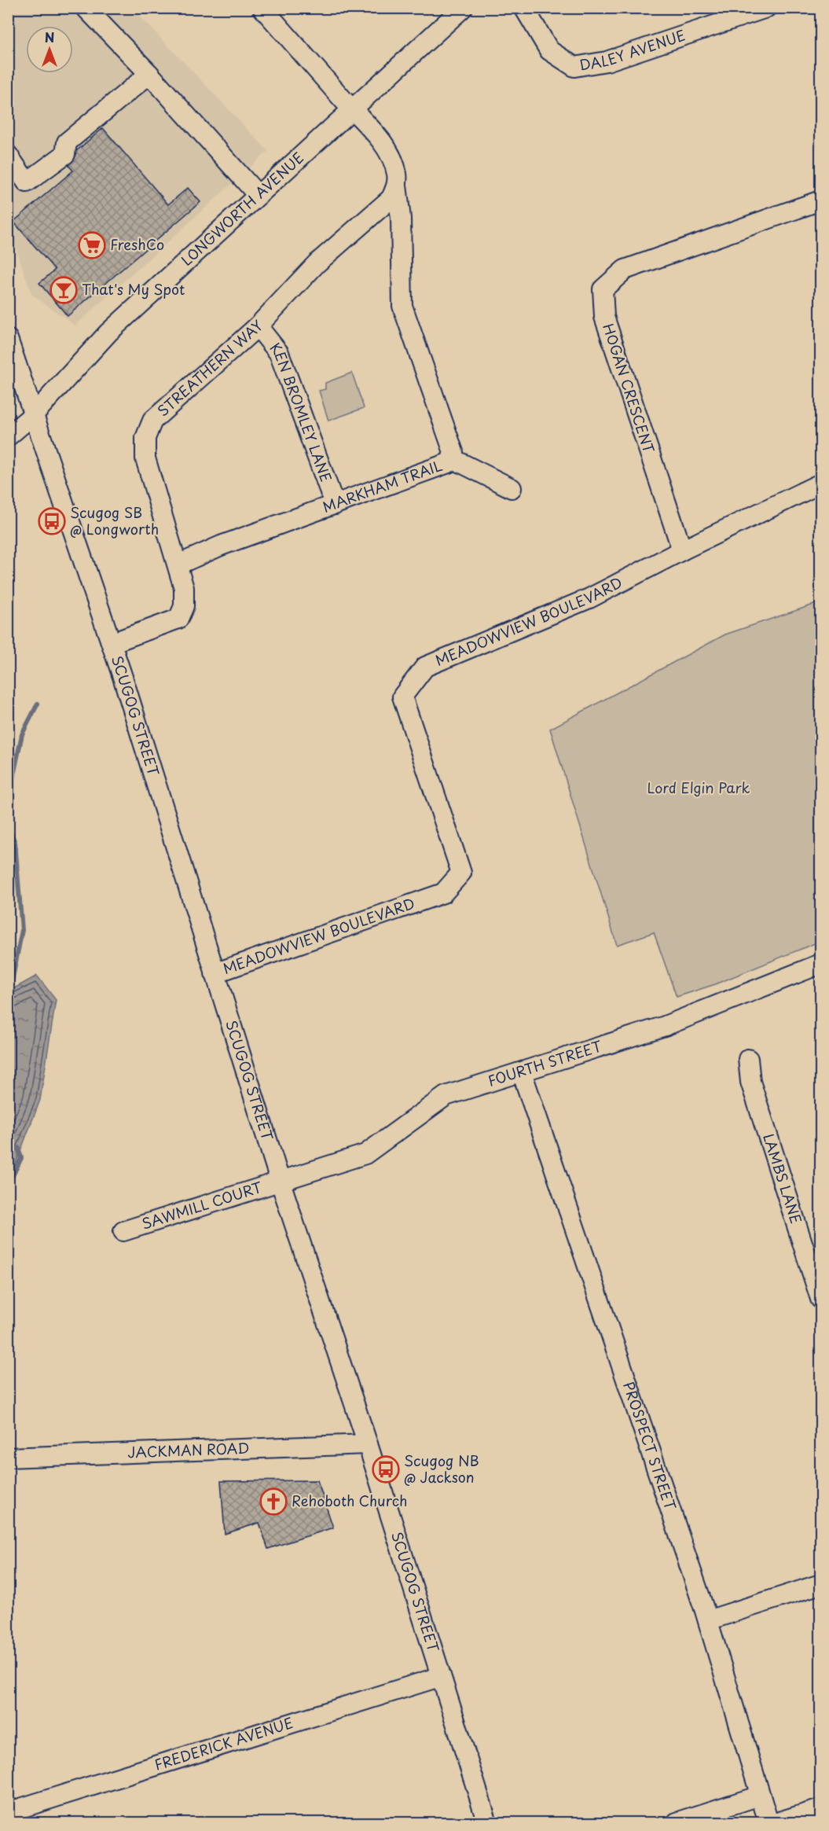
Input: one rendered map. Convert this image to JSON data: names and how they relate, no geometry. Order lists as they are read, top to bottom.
{
  "streets": {
    "street": [
      "DALEY AVENUE",
      "LONGWORTH AVENUE",
      "STREATHERN WAY",
      "HOGAN CRESCENT",
      "KEN BROMLEY LANE",
      "MARKHAM TRAIL",
      "MEADOWVIEW BOULEVARD",
      "SCUGOG STREET",
      "FOURTH STREET",
      "LAMBS LANE",
      "SAWMILL COURT",
      "PROSPECT STREET",
      "JACKMAN ROAD",
      "FREDERICK AVENUE"
    ]
  },
  "crossings": [
    ["LONGWORTH AVENUE", "SCUGOG STREET"],
    ["STREATHERN WAY", "KEN BROMLEY LANE"],
    ["STREATHERN WAY", "MARKHAM TRAIL"],
    ["STREATHERN WAY", "SCUGOG STREET"],
    ["HOGAN CRESCENT", "MEADOWVIEW BOULEVARD"],
    ["KEN BROMLEY LANE", "MARKHAM TRAIL"],
    ["MEADOWVIEW BOULEVARD", "SCUGOG STREET"],
    ["SCUGOG STREET", "FOURTH STREET"],
    ["SCUGOG STREET", "SAWMILL COURT"],
    ["SCUGOG STREET", "JACKMAN ROAD"],
    ["SCUGOG STREET", "FREDERICK AVENUE"],
    ["FOURTH STREET", "SAWMILL COURT"],
    ["FOURTH STREET", "PROSPECT STREET"]
  ],
  "parks": ["Lord Elgin Park"],
  "places": {
    "supermarket": ["FreshCo"],
    "bar": ["That's My Spot"],
    "bus stop": ["Scugog SB @ Longworth", "Scugog NB @ Jackson"],
    "church": ["Rehoboth Church"]
  },
  "north": "top"
}
